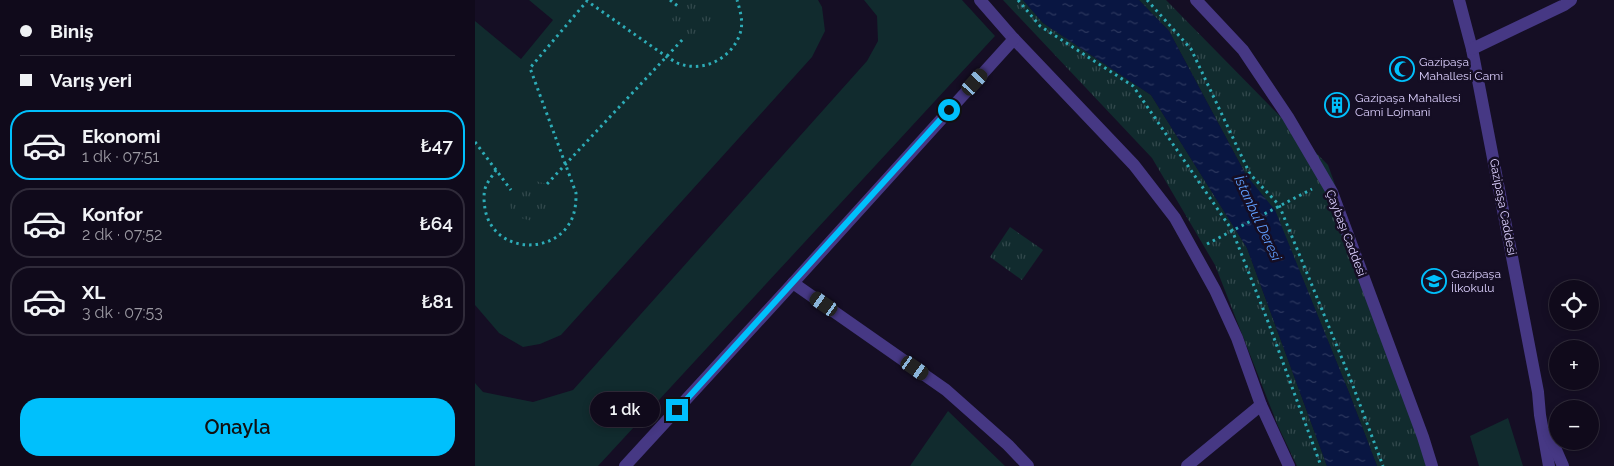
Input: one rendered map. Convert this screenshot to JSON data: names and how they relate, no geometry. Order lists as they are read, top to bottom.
{
  "streets": {
    "street": ["Gazipaşa Caddesi", "Çaybaşı Caddesi"]
  },
  "water": ["İstanbul Deresi"],
  "places": {
    "mosque": ["Gazipaşa Mahallesi Cami"],
    "building": ["Gazipaşa Mahallesi Cami Lojmani"],
    "school or university": ["Gazipaşa İlkokulu"]
  },
  "page": {
    "banner": ["Biniş", "Varış yeri"],
    "list": [
      {
        "name": "Ekonomi",
        "note": "1 dk · 07:51",
        "value": "₺47"
      },
      {
        "name": "Konfor",
        "note": "2 dk · 07:52",
        "value": "₺64"
      },
      {
        "name": "XL",
        "note": "3 dk · 07:53",
        "value": "₺81"
      }
    ],
    "map_buttons": ["+", "−"],
    "buttons": "Onayla",
    "bubble": "1 dk"
  }
}
